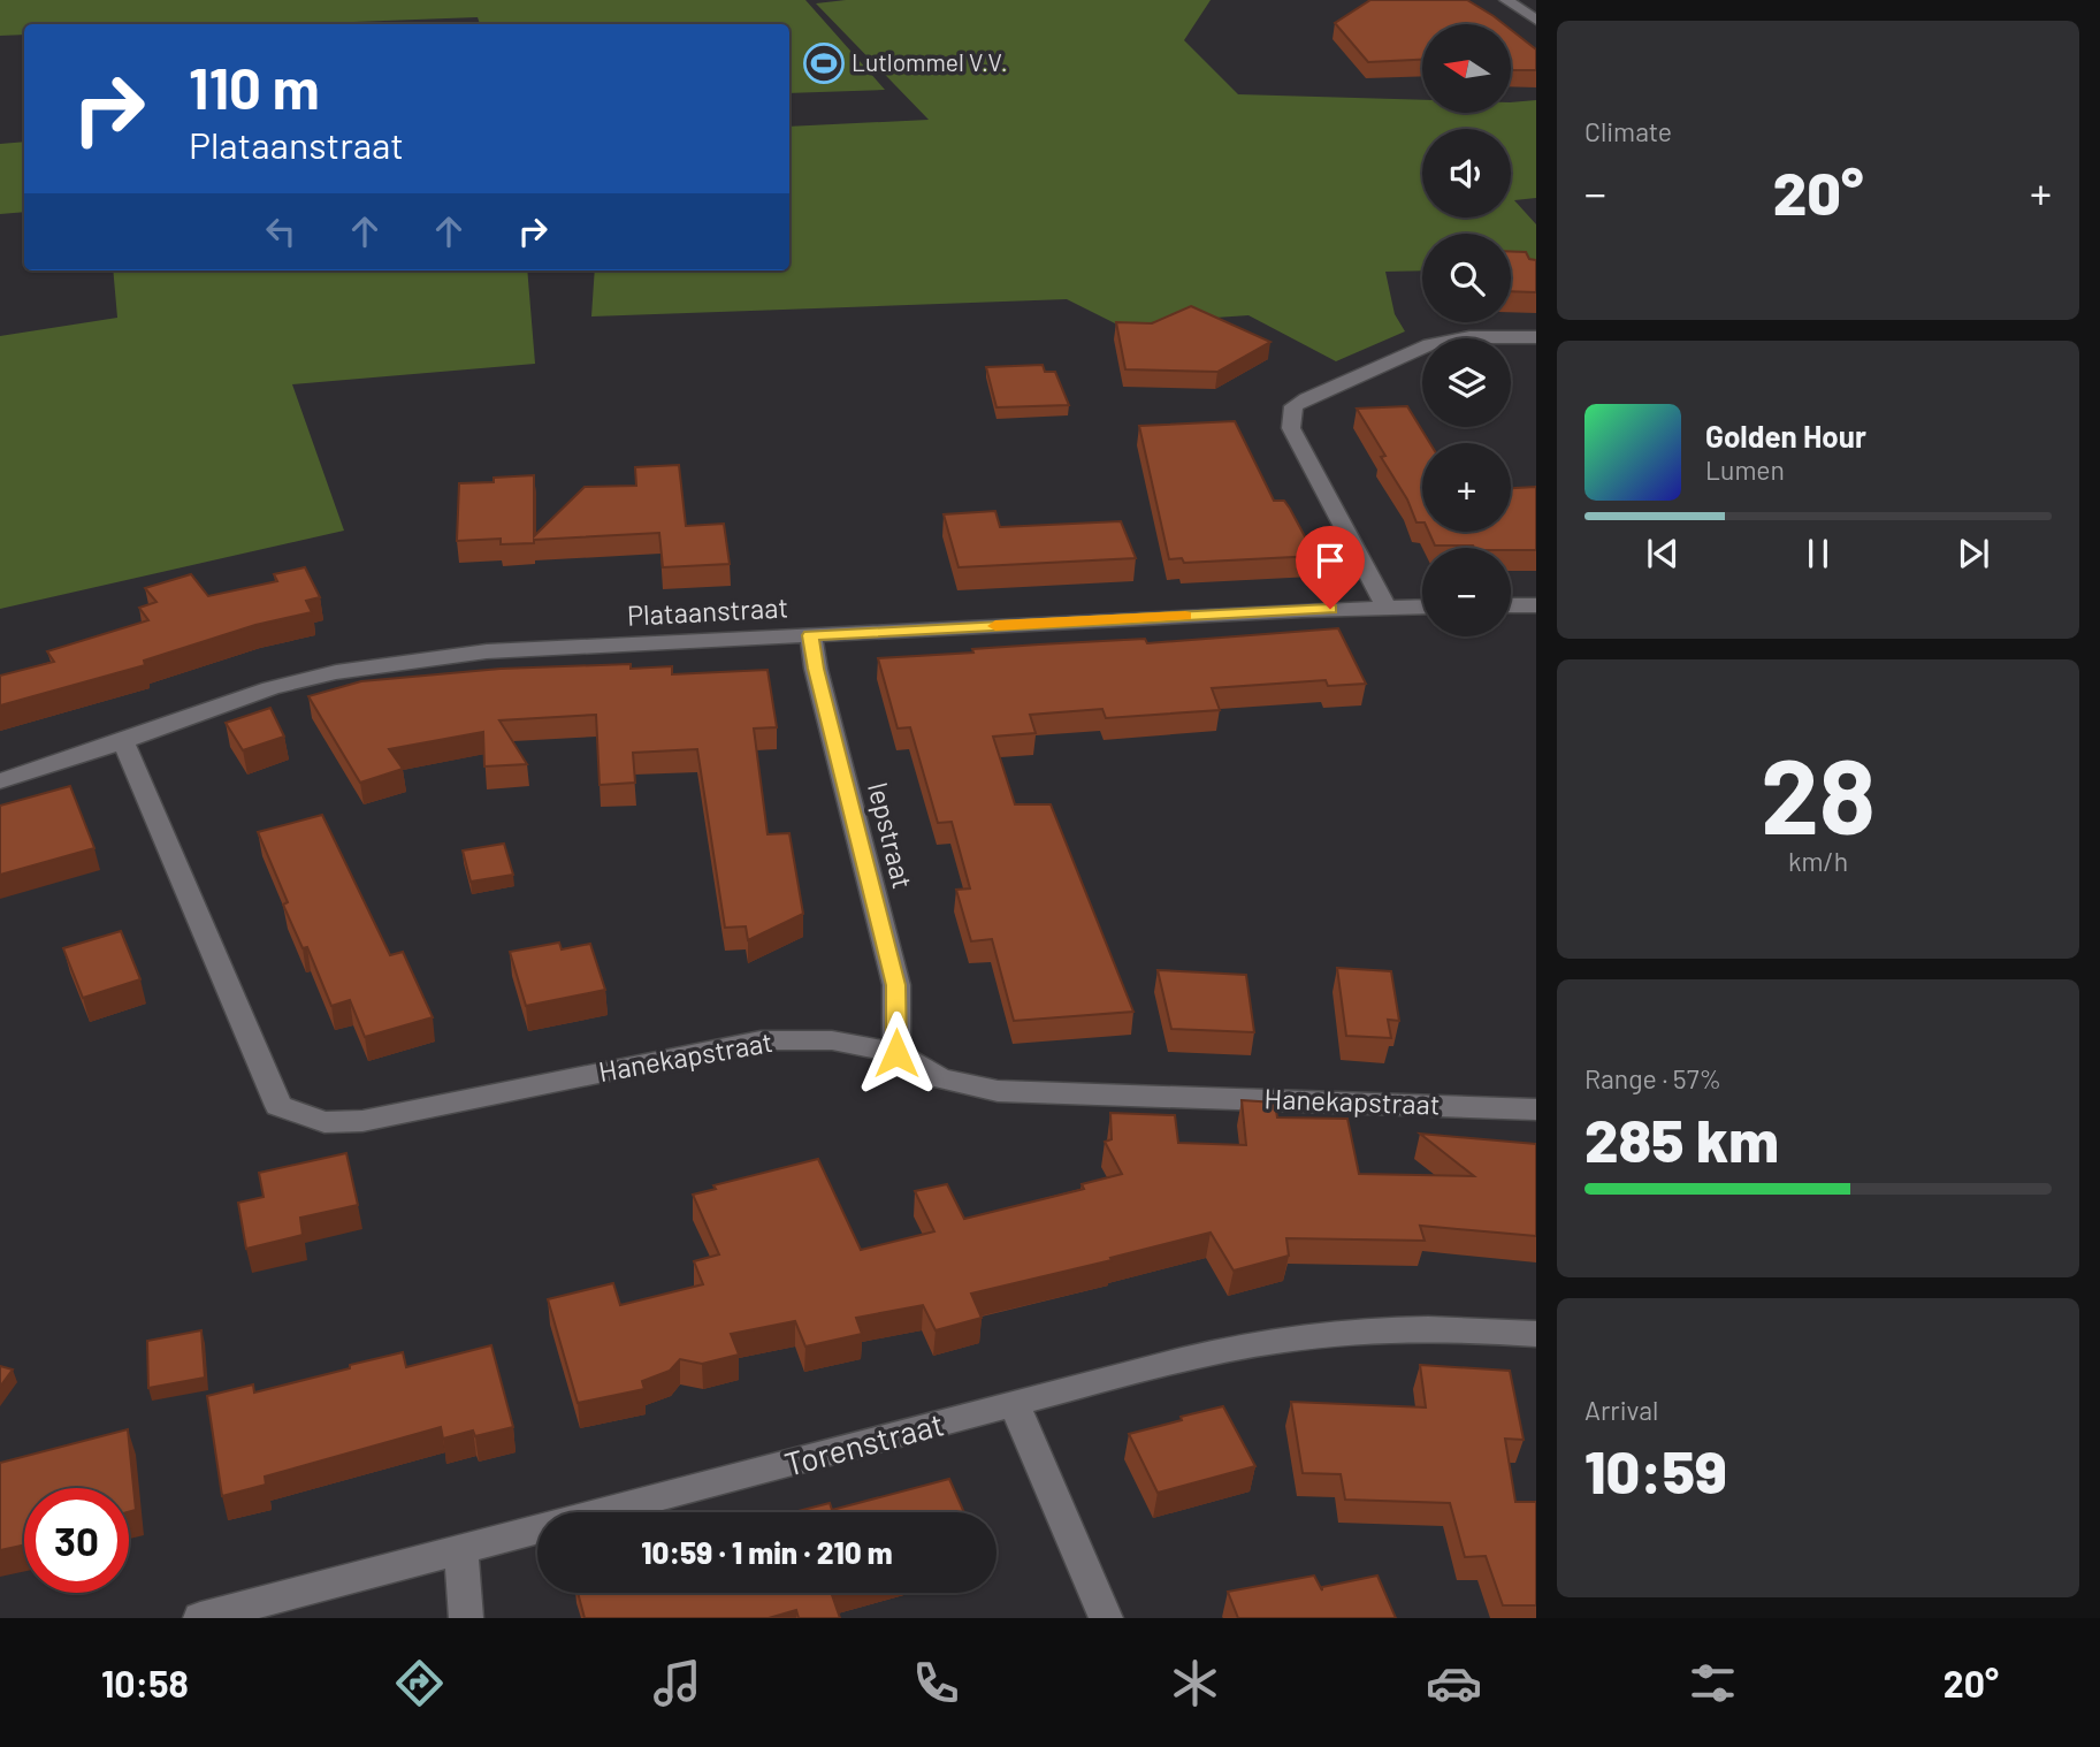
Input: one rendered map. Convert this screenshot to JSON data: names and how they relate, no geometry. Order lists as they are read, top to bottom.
{
  "streets": {
    "street": [
      "Plataanstraat",
      "Iepstraat",
      "Hanekapstraat",
      "Torenstraat"
    ]
  },
  "crossings": [
    ["Plataanstraat", "Iepstraat"],
    ["Plataanstraat", "Hanekapstraat"],
    ["Iepstraat", "Hanekapstraat"]
  ],
  "places": {
    "sports": ["Lutlommel V.V."]
  },
  "north": "left",
  "page": {
    "tile": [
      "Climate",
      ["28", "km/h"],
      ["Range · 57%", "285 km"],
      ["Arrival", "10:59"]
    ],
    "map_buttons": ["+", "−"],
    "turn": ["110 m", "Plataanstraat"],
    "heat": ["−", "20°", "+"],
    "song": ["Golden Hour", "Lumen"],
    "limit": "30",
    "trip": "10:59 · 1 min · 210 m",
    "tabs": ["10:58", "20°"]
  }
}
